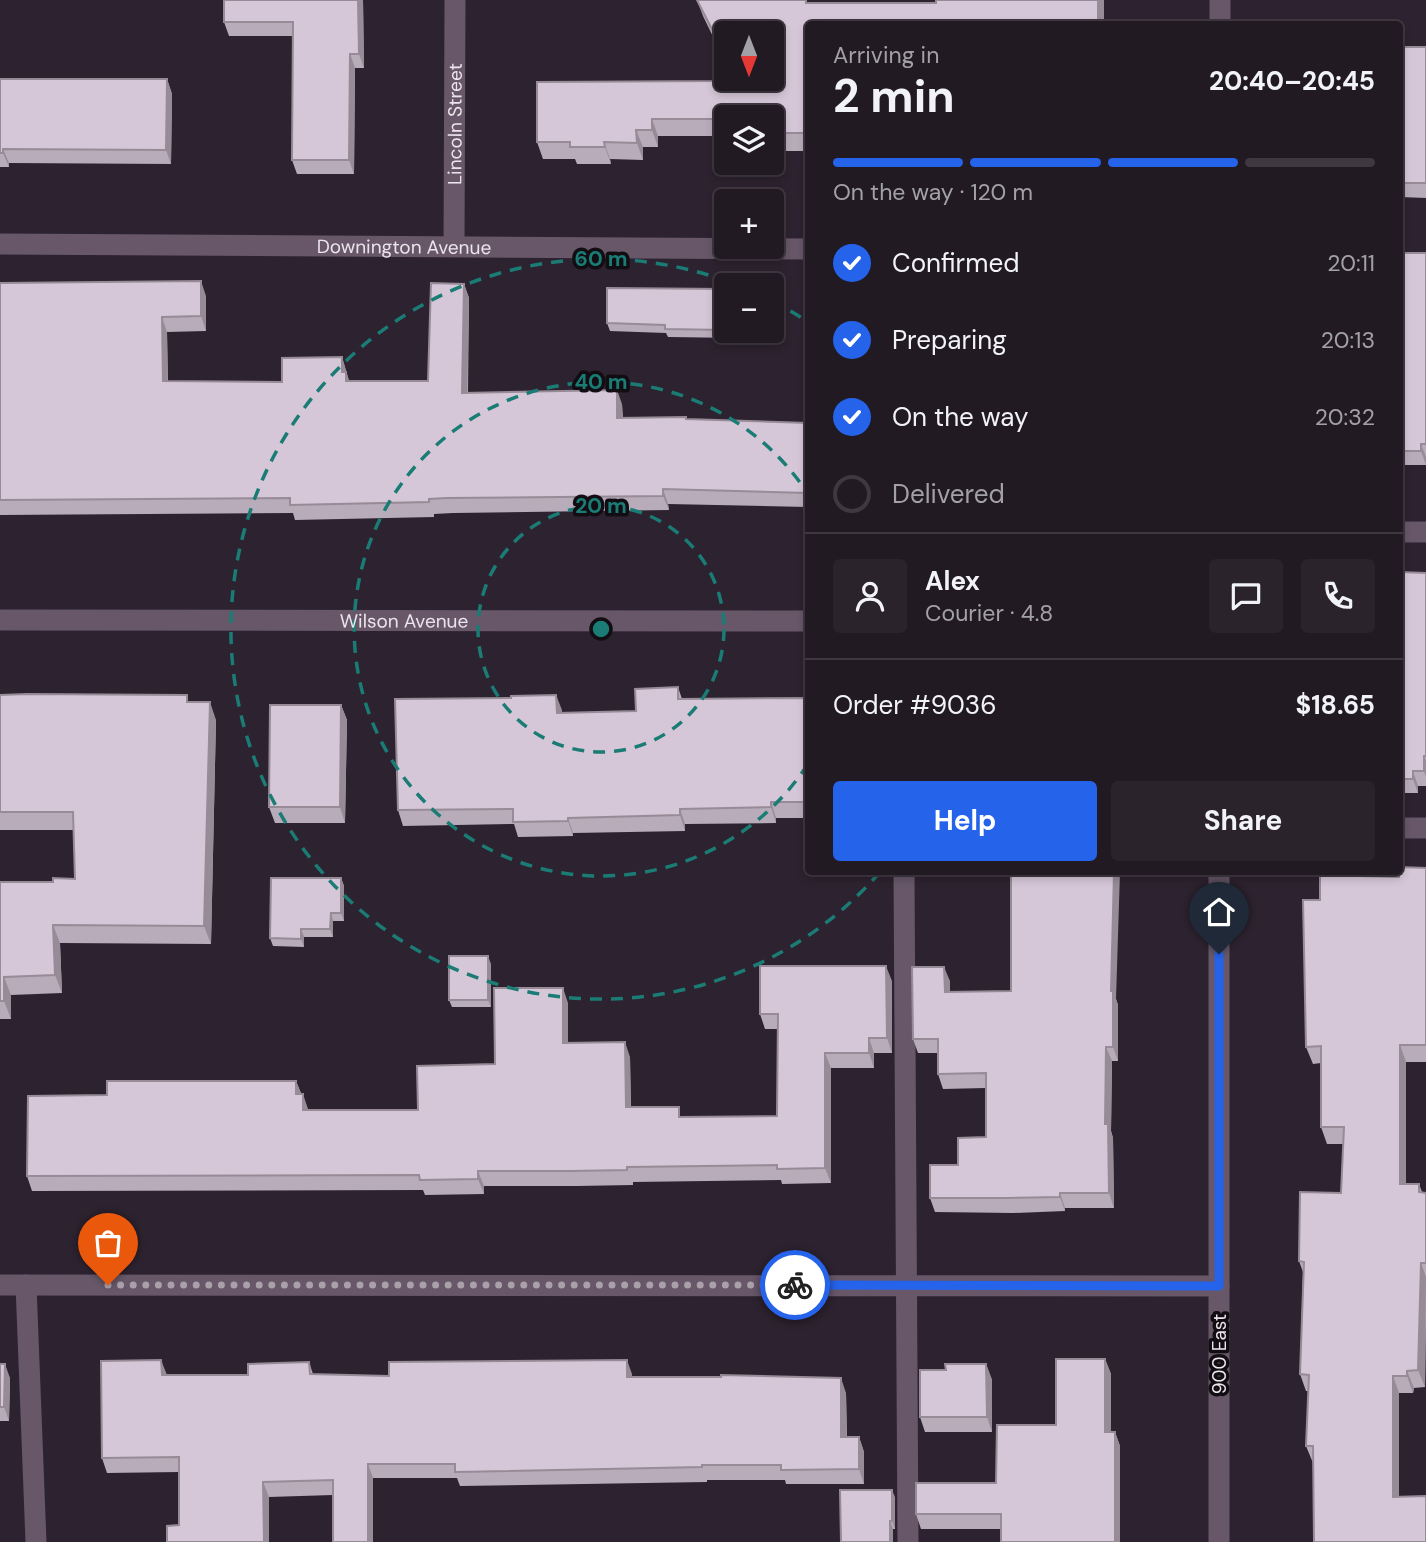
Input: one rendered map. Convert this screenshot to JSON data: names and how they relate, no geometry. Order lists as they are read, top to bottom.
{
  "streets": {
    "street": [
      "Lincoln Street",
      "Downington Avenue",
      "Wilson Avenue",
      "900 East"
    ]
  },
  "crossings": [
    ["Lincoln Street", "Downington Avenue"]
  ],
  "north": "bottom",
  "page": {
    "map_buttons": ["+", "−"],
    "heading": ["2 min", "Arriving in", "20:40–20:45"],
    "panel": [
      "Alex",
      "Courier · 4.8",
      "Order #9036",
      "$18.65"
    ],
    "bar": "On the way · 120 m",
    "list": [
      ["Confirmed", "20:11"],
      ["Preparing", "20:13"],
      ["On the way", "20:32"],
      "Delivered"
    ],
    "buttons": ["Help", "Share"]
  },
  "rings": ["60 m", "40 m", "20 m"]
}
